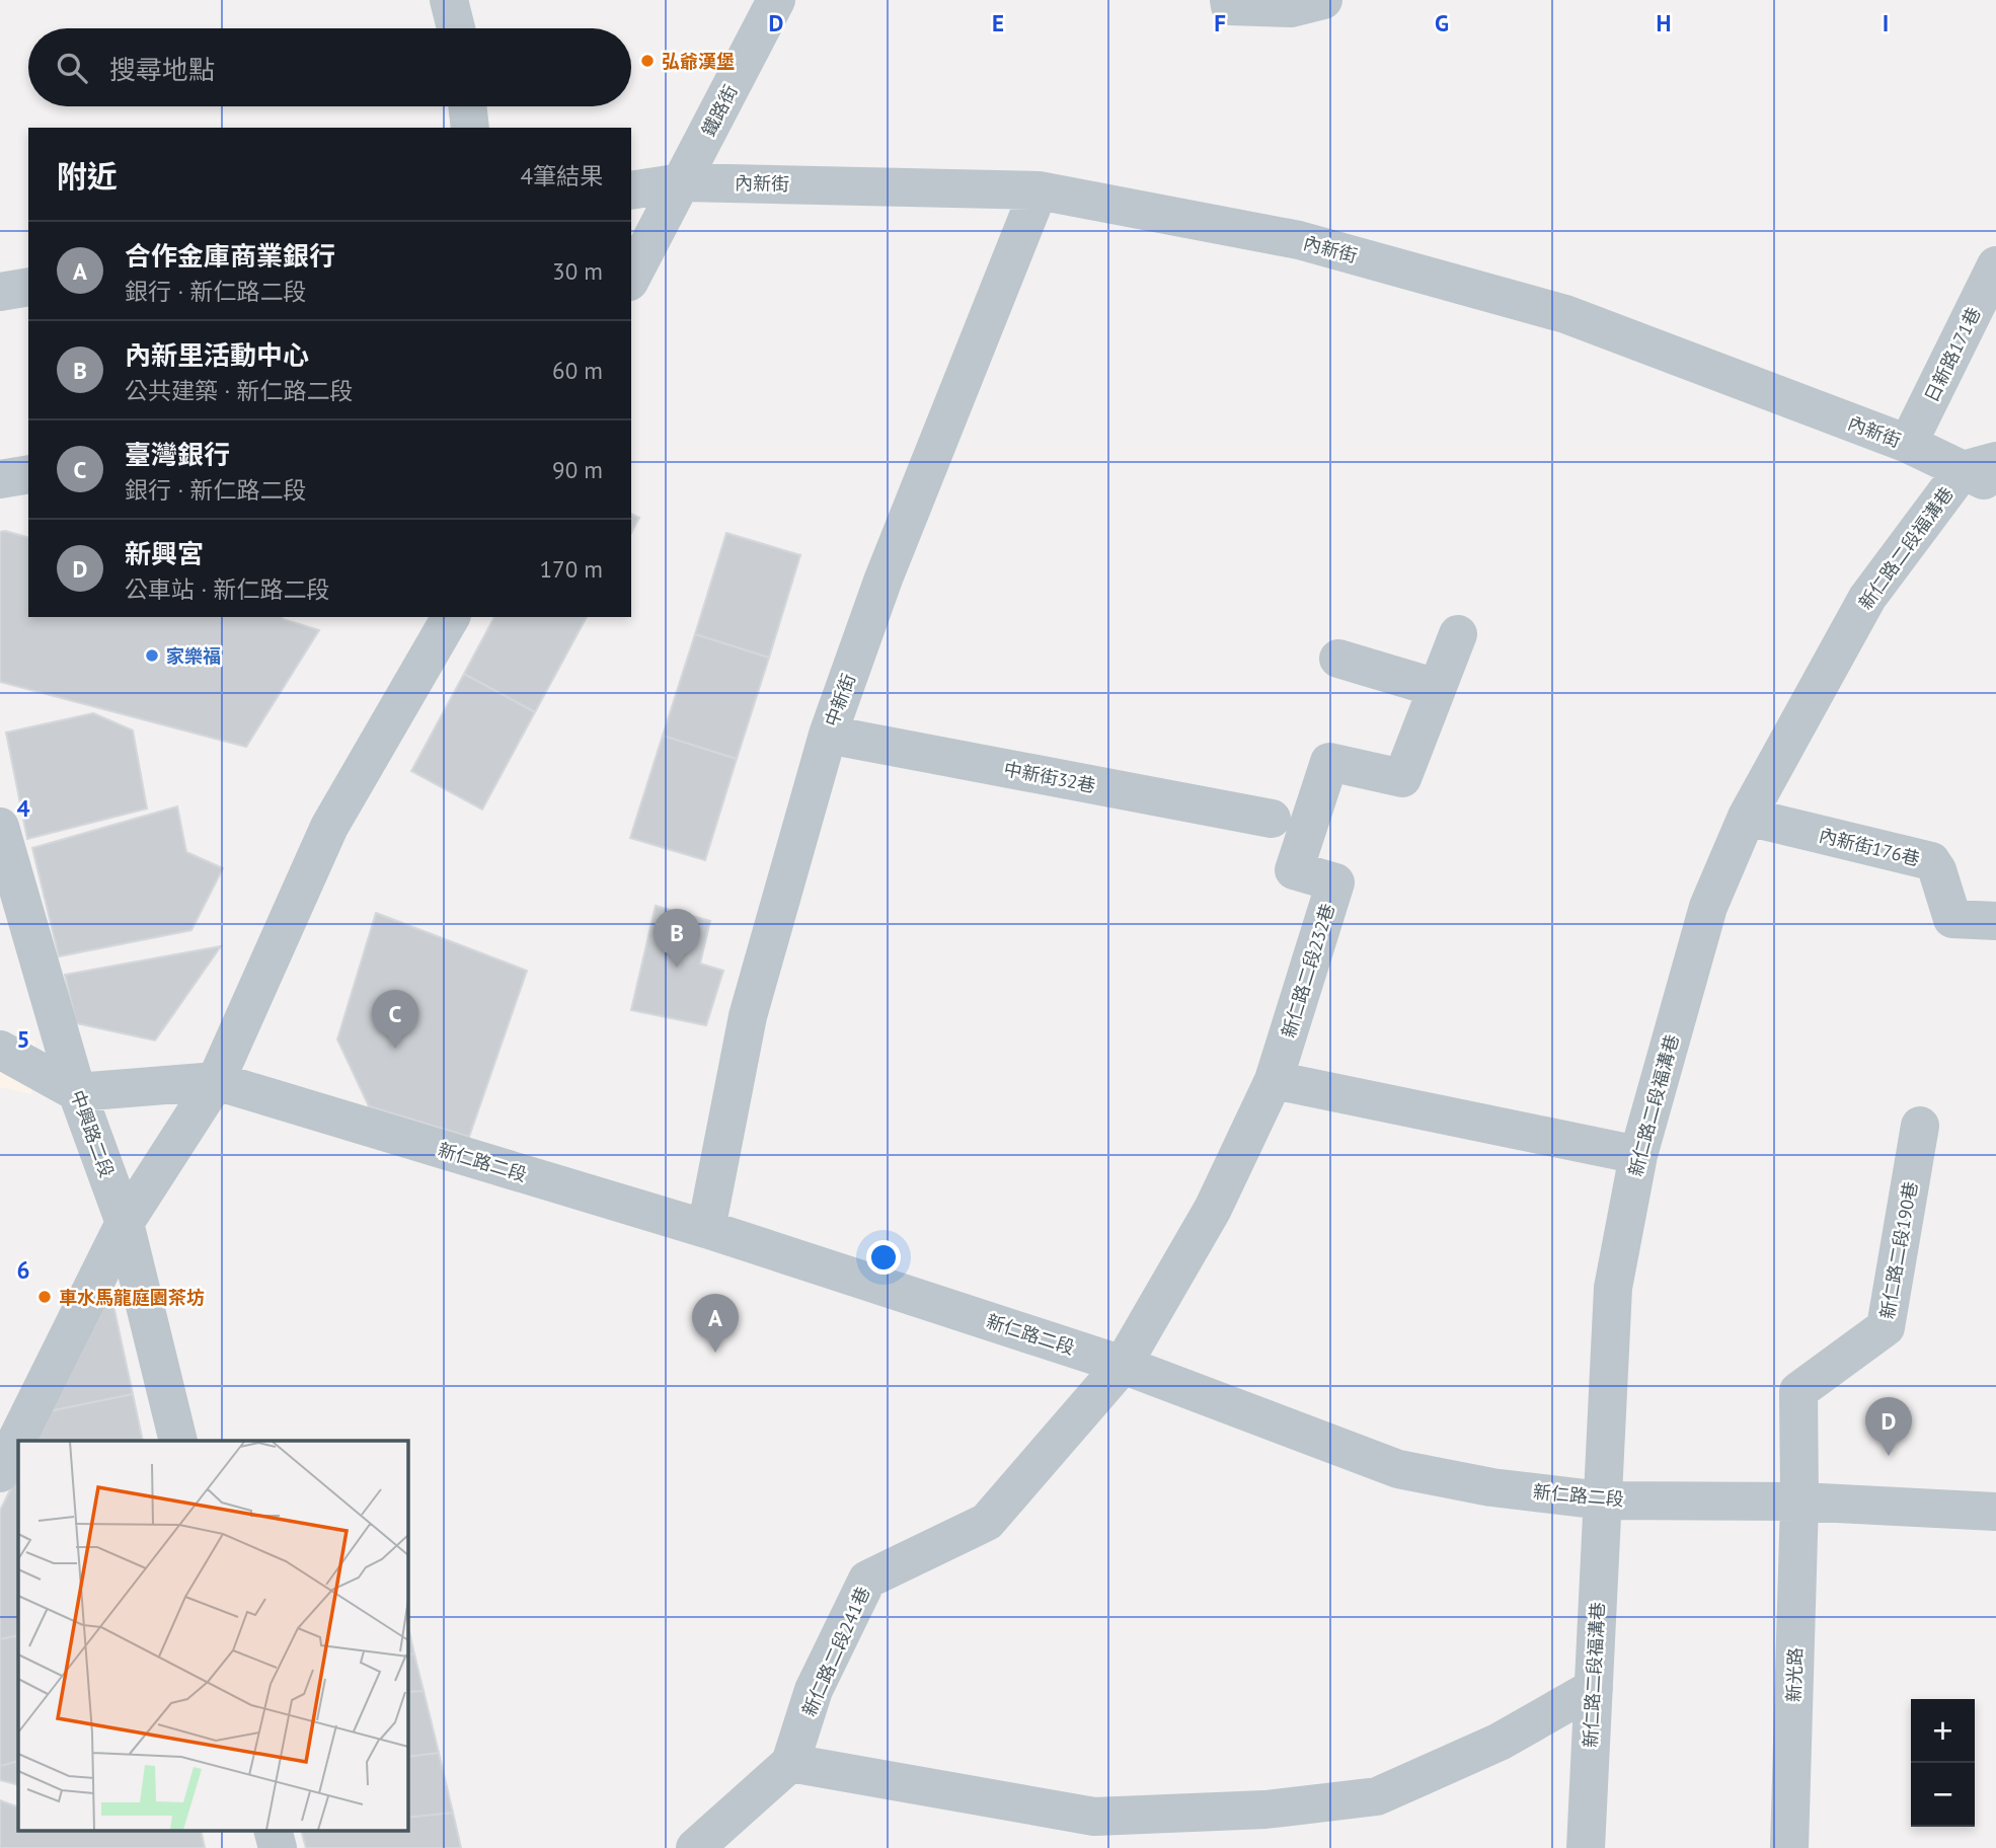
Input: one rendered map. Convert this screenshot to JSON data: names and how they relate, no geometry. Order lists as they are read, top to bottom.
{
  "streets": {
    "street": [
      "鐵路街",
      "內新街",
      "日新路171巷",
      "新仁路二段福溝巷",
      "中新街",
      "中新街32巷",
      "內新街176巷",
      "新仁路二段232巷",
      "中興路二段",
      "新仁路二段",
      "新仁路二段190巷",
      "新仁路二段241巷",
      "新光路"
    ]
  },
  "crossings": [
    ["鐵路街", "內新街"],
    ["內新街", "日新路171巷"],
    ["內新街", "新仁路二段福溝巷"],
    ["內新街", "中新街"],
    ["新仁路二段福溝巷", "內新街176巷"],
    ["新仁路二段福溝巷", "新仁路二段"],
    ["中新街", "中新街32巷"],
    ["中新街", "新仁路二段"],
    ["新仁路二段232巷", "新仁路二段"],
    ["新仁路二段232巷", "新仁路二段241巷"],
    ["中興路二段", "新仁路二段"],
    ["新仁路二段", "新仁路二段190巷"],
    ["新仁路二段", "新仁路二段241巷"],
    ["新仁路二段", "新光路"],
    ["新仁路二段190巷", "新光路"]
  ],
  "places": ["弘爺漢堡", "家樂福", "車水馬龍庭園茶坊"],
  "page": {
    "search": "搜尋地點",
    "heading": ["附近", "4筆結果"],
    "list": [
      {
        "mark": "A",
        "name": "合作金庫商業銀行",
        "note": "銀行 · 新仁路二段",
        "value": "30 m"
      },
      {
        "mark": "B",
        "name": "內新里活動中心",
        "note": "公共建築 · 新仁路二段",
        "value": "60 m"
      },
      {
        "mark": "C",
        "name": "臺灣銀行",
        "note": "銀行 · 新仁路二段",
        "value": "90 m"
      },
      {
        "mark": "D",
        "name": "新興宮",
        "note": "公車站 · 新仁路二段",
        "value": "170 m"
      }
    ],
    "pins": [
      "B",
      "C",
      "A",
      "D"
    ],
    "map_buttons": ["+", "−"]
  },
  "grid": {
    "columns": [
      "D",
      "E",
      "F",
      "G",
      "H",
      "I"
    ],
    "rows": ["4", "5", "6"]
  }
}
